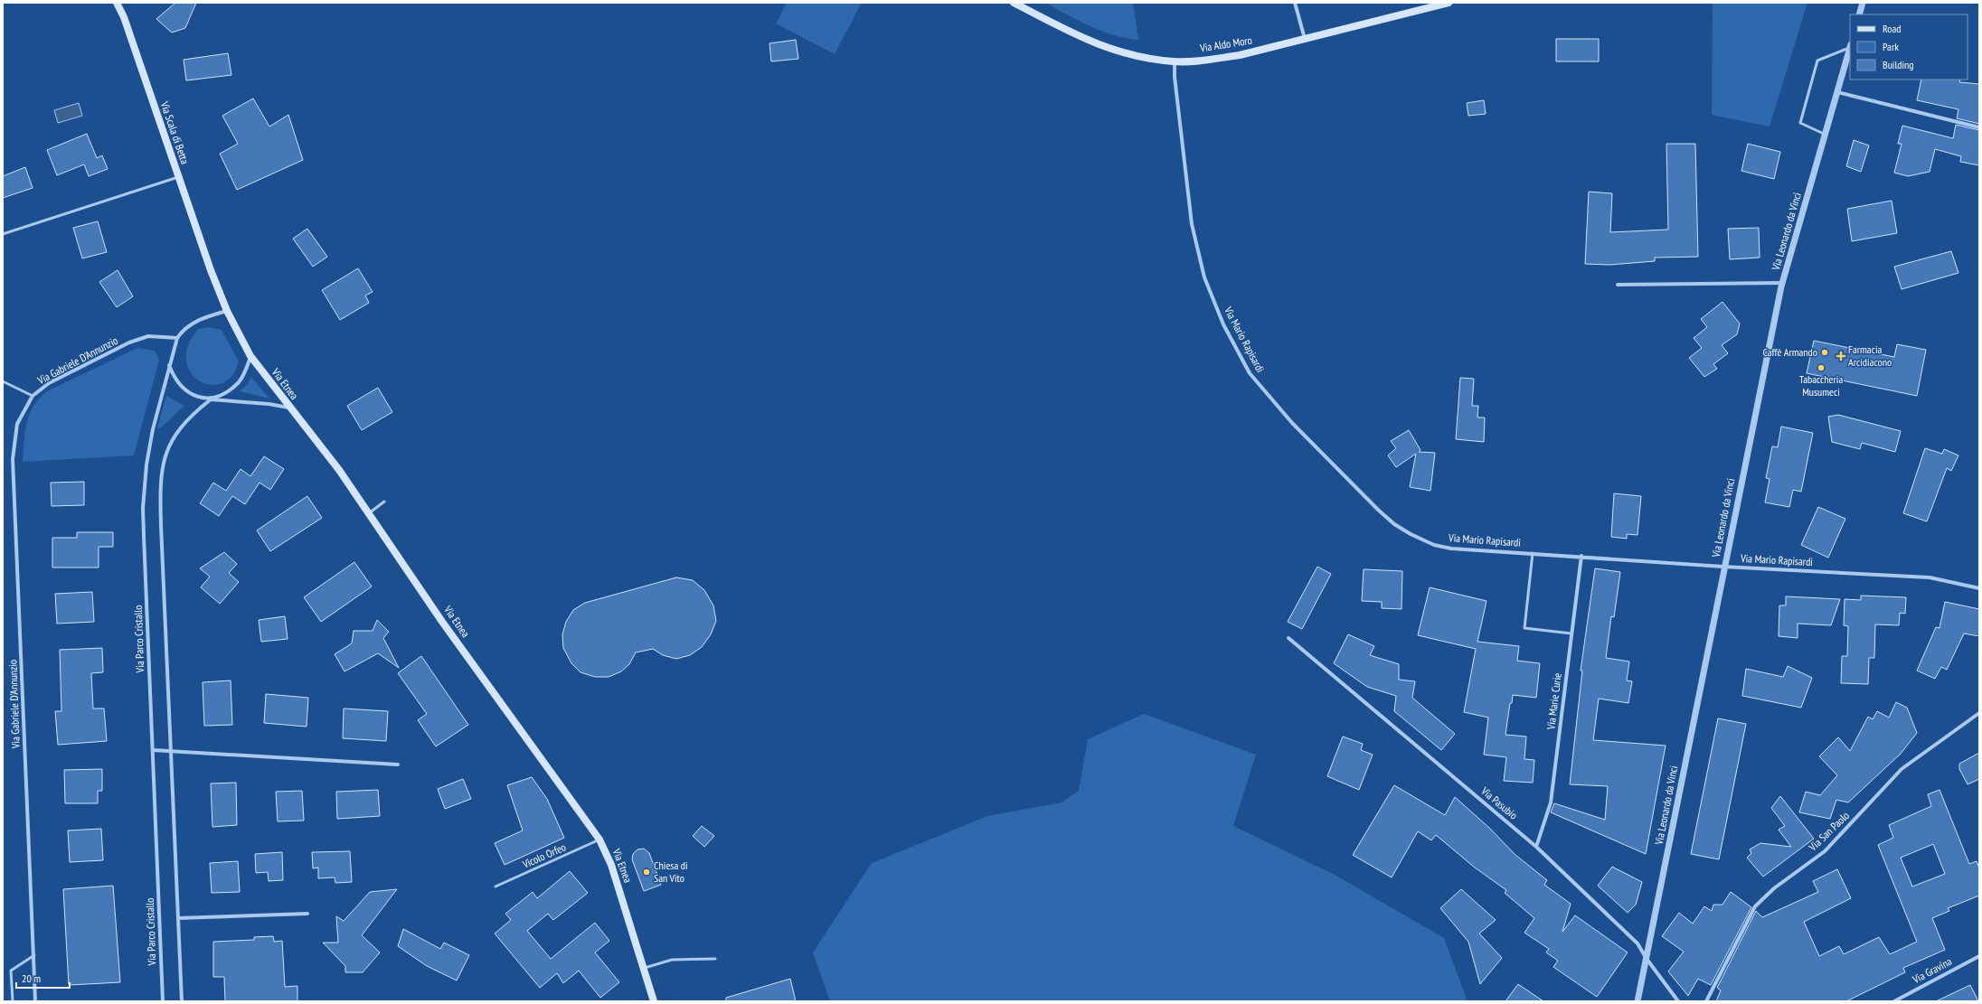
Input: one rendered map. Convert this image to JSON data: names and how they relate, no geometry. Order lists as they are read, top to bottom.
{
  "streets": {
    "main road": ["Via Aldo Moro", "Via Scala di Betta", "Via Etnea"],
    "street": [
      "Via Leonardo da Vinci",
      "Via Mario Rapisardi",
      "Via Gabriele D'Annunzio",
      "Via Parco Cristallo",
      "Via Marie Curie",
      "Via Pasubio",
      "Via San Paolo",
      "Via Gravina"
    ],
    "lane": ["Vicolo Orfeo"]
  },
  "crossings": [
    ["Via Aldo Moro", "Via Mario Rapisardi"],
    ["Via Scala di Betta", "Via Etnea"],
    ["Via Leonardo da Vinci", "Via Mario Rapisardi"],
    ["Via Leonardo da Vinci", "Via Pasubio"],
    ["Via Mario Rapisardi", "Via Marie Curie"],
    ["Via Gabriele D'Annunzio", "Via Etnea"],
    ["Via Gabriele D'Annunzio", "Via Parco Cristallo"],
    ["Via Etnea", "Via Parco Cristallo"],
    ["Via Etnea", "Vicolo Orfeo"],
    ["Via Marie Curie", "Via Pasubio"]
  ],
  "places": {
    "other": ["Caffè Armando", "Tabaccheria Musumeci", "Chiesa di San Vito"],
    "health": ["Farmacia Arcidiacono"]
  },
  "legend": ["Road", "Park", "Building"],
  "scale_bar": "20 m"
}
